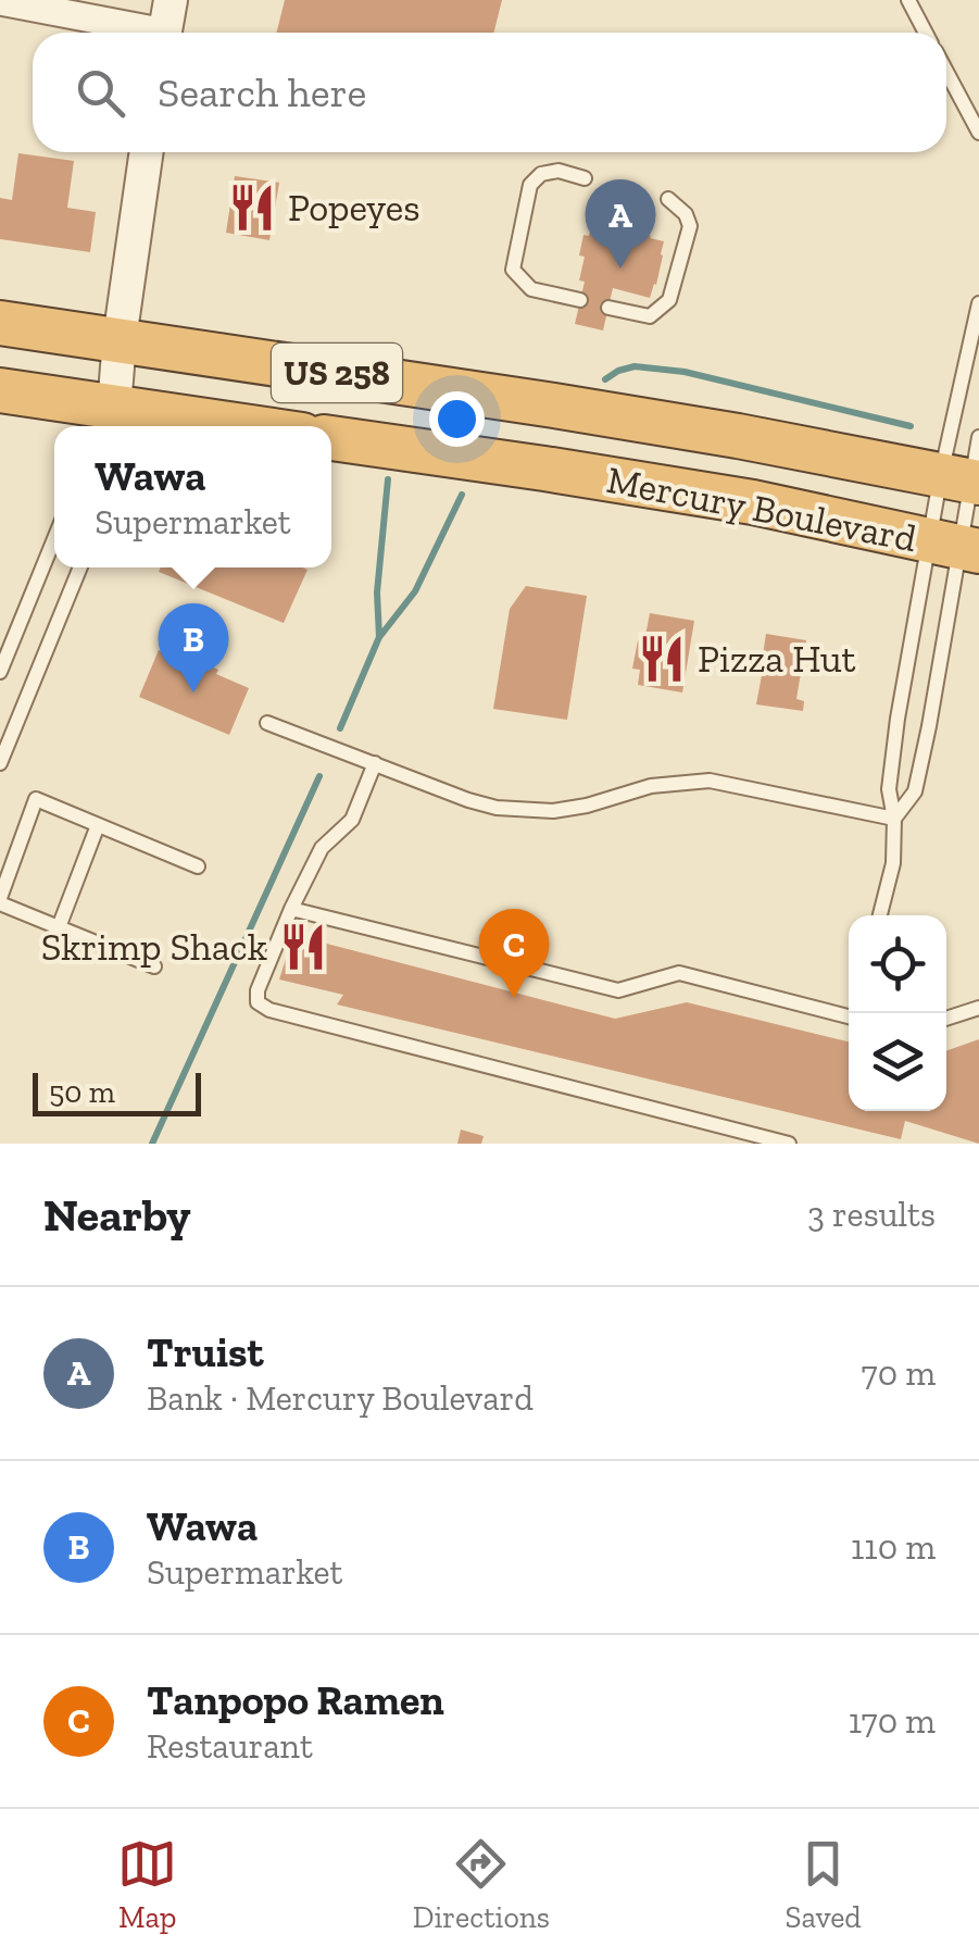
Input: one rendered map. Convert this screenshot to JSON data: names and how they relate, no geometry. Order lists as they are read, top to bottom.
{
  "streets": {
    "highway": ["US 258", "Mercury Boulevard"]
  },
  "crossings": [
    ["US 258", "Mercury Boulevard"]
  ],
  "places": {
    "restaurant": ["Popeyes", "Pizza Hut", "Skrimp Shack"]
  },
  "scale_bar": "50 m",
  "page": {
    "search": "Search here",
    "pins": ["A", "B", "C"],
    "popup": ["Wawa", "Supermarket"],
    "scale": "50 m",
    "heading": ["Nearby", "3 results"],
    "list": [
      {
        "mark": "A",
        "name": "Truist",
        "note": "Bank · Mercury Boulevard",
        "value": "70 m"
      },
      {
        "mark": "B",
        "name": "Wawa",
        "note": "Supermarket",
        "value": "110 m"
      },
      {
        "mark": "C",
        "name": "Tanpopo Ramen",
        "note": "Restaurant",
        "value": "170 m"
      }
    ],
    "nav": ["Map", "Directions", "Saved"]
  }
}
